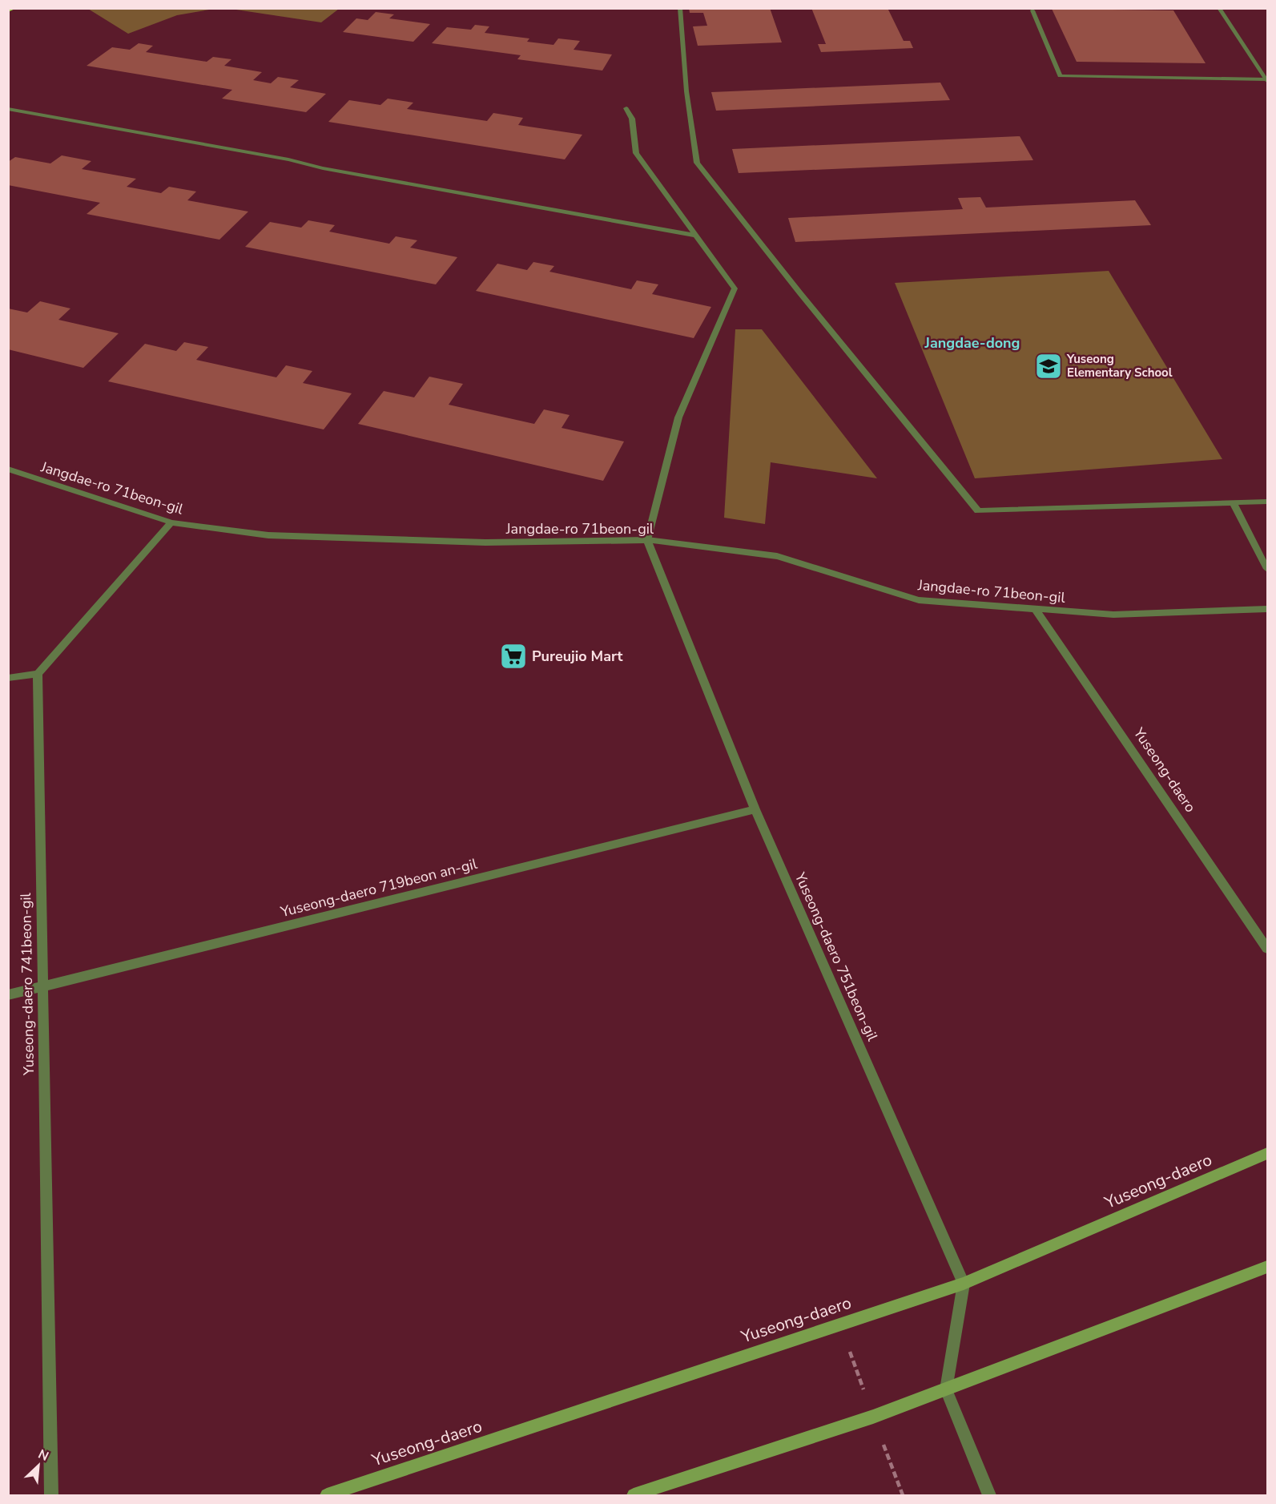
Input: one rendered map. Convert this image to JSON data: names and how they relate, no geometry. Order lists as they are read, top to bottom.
{
  "streets": {
    "main road": ["Yuseong-daero"],
    "street": [
      "Jangdae-ro 71beon-gil",
      "Yuseong-daero 719beon an-gil",
      "Yuseong-daero 751beon-gil",
      "Yuseong-daero 741beon-gil"
    ]
  },
  "crossings": [
    ["Jangdae-ro 71beon-gil", "Yuseong-daero"],
    ["Jangdae-ro 71beon-gil", "Yuseong-daero 751beon-gil"],
    ["Yuseong-daero", "Yuseong-daero 751beon-gil"],
    ["Yuseong-daero 719beon an-gil", "Yuseong-daero 751beon-gil"],
    ["Yuseong-daero 719beon an-gil", "Yuseong-daero 741beon-gil"]
  ],
  "districts": ["Jangdae-dong"],
  "places": {
    "school or university": ["Yuseong Elementary School"],
    "supermarket": ["Pureujio Mart"]
  },
  "north": "top right"
}
